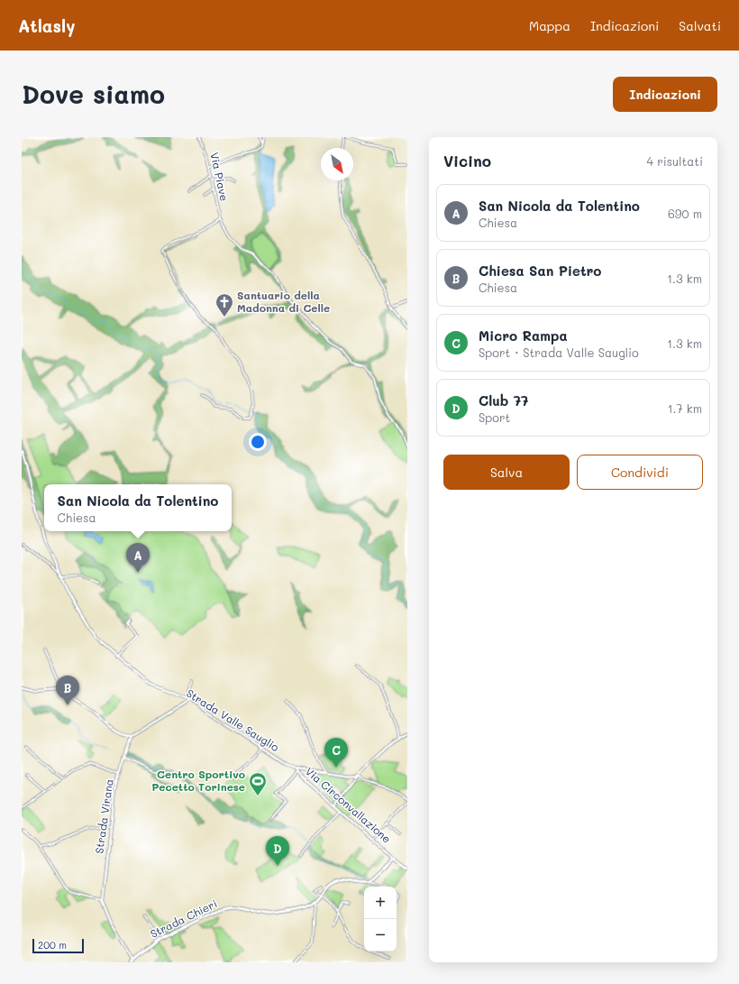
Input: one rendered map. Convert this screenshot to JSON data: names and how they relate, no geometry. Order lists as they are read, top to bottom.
{
  "streets": {
    "main road": ["Via Circonvallazione", "Strada Chieri"],
    "street": ["Via Piave", "Strada Valle Sauglio", "Strada Virana"]
  },
  "crossings": [
    ["Strada Valle Sauglio", "Via Circonvallazione"],
    ["Strada Virana", "Strada Chieri"]
  ],
  "places": {
    "church": ["Santuario della Madonna di Celle"],
    "sports": ["Centro Sportivo Pecetto Torinese"]
  },
  "scale_bar": "200 m",
  "north": "bottom right",
  "page": {
    "header": "Atlasly",
    "nav": ["Mappa", "Indicazioni", "Salvati"],
    "buttons": [
      "Indicazioni",
      ["Salva", "Condividi"]
    ],
    "title": "Dove siamo",
    "heading": ["Vicino", "4 risultati"],
    "list": [
      {
        "mark": "A",
        "name": "San Nicola da Tolentino",
        "note": "Chiesa",
        "value": "690 m"
      },
      {
        "mark": "B",
        "name": "Chiesa San Pietro",
        "note": "Chiesa",
        "value": "1.3 km"
      },
      {
        "mark": "C",
        "name": "Micro Rampa",
        "note": "Sport · Strada Valle Sauglio",
        "value": "1.3 km"
      },
      {
        "mark": "D",
        "name": "Club 77",
        "note": "Sport",
        "value": "1.7 km"
      }
    ],
    "popup": ["San Nicola da Tolentino", "Chiesa"],
    "pins": [
      "A",
      "B",
      "C",
      "D"
    ],
    "map_buttons": ["+", "−"],
    "scale": "200 m"
  }
}
